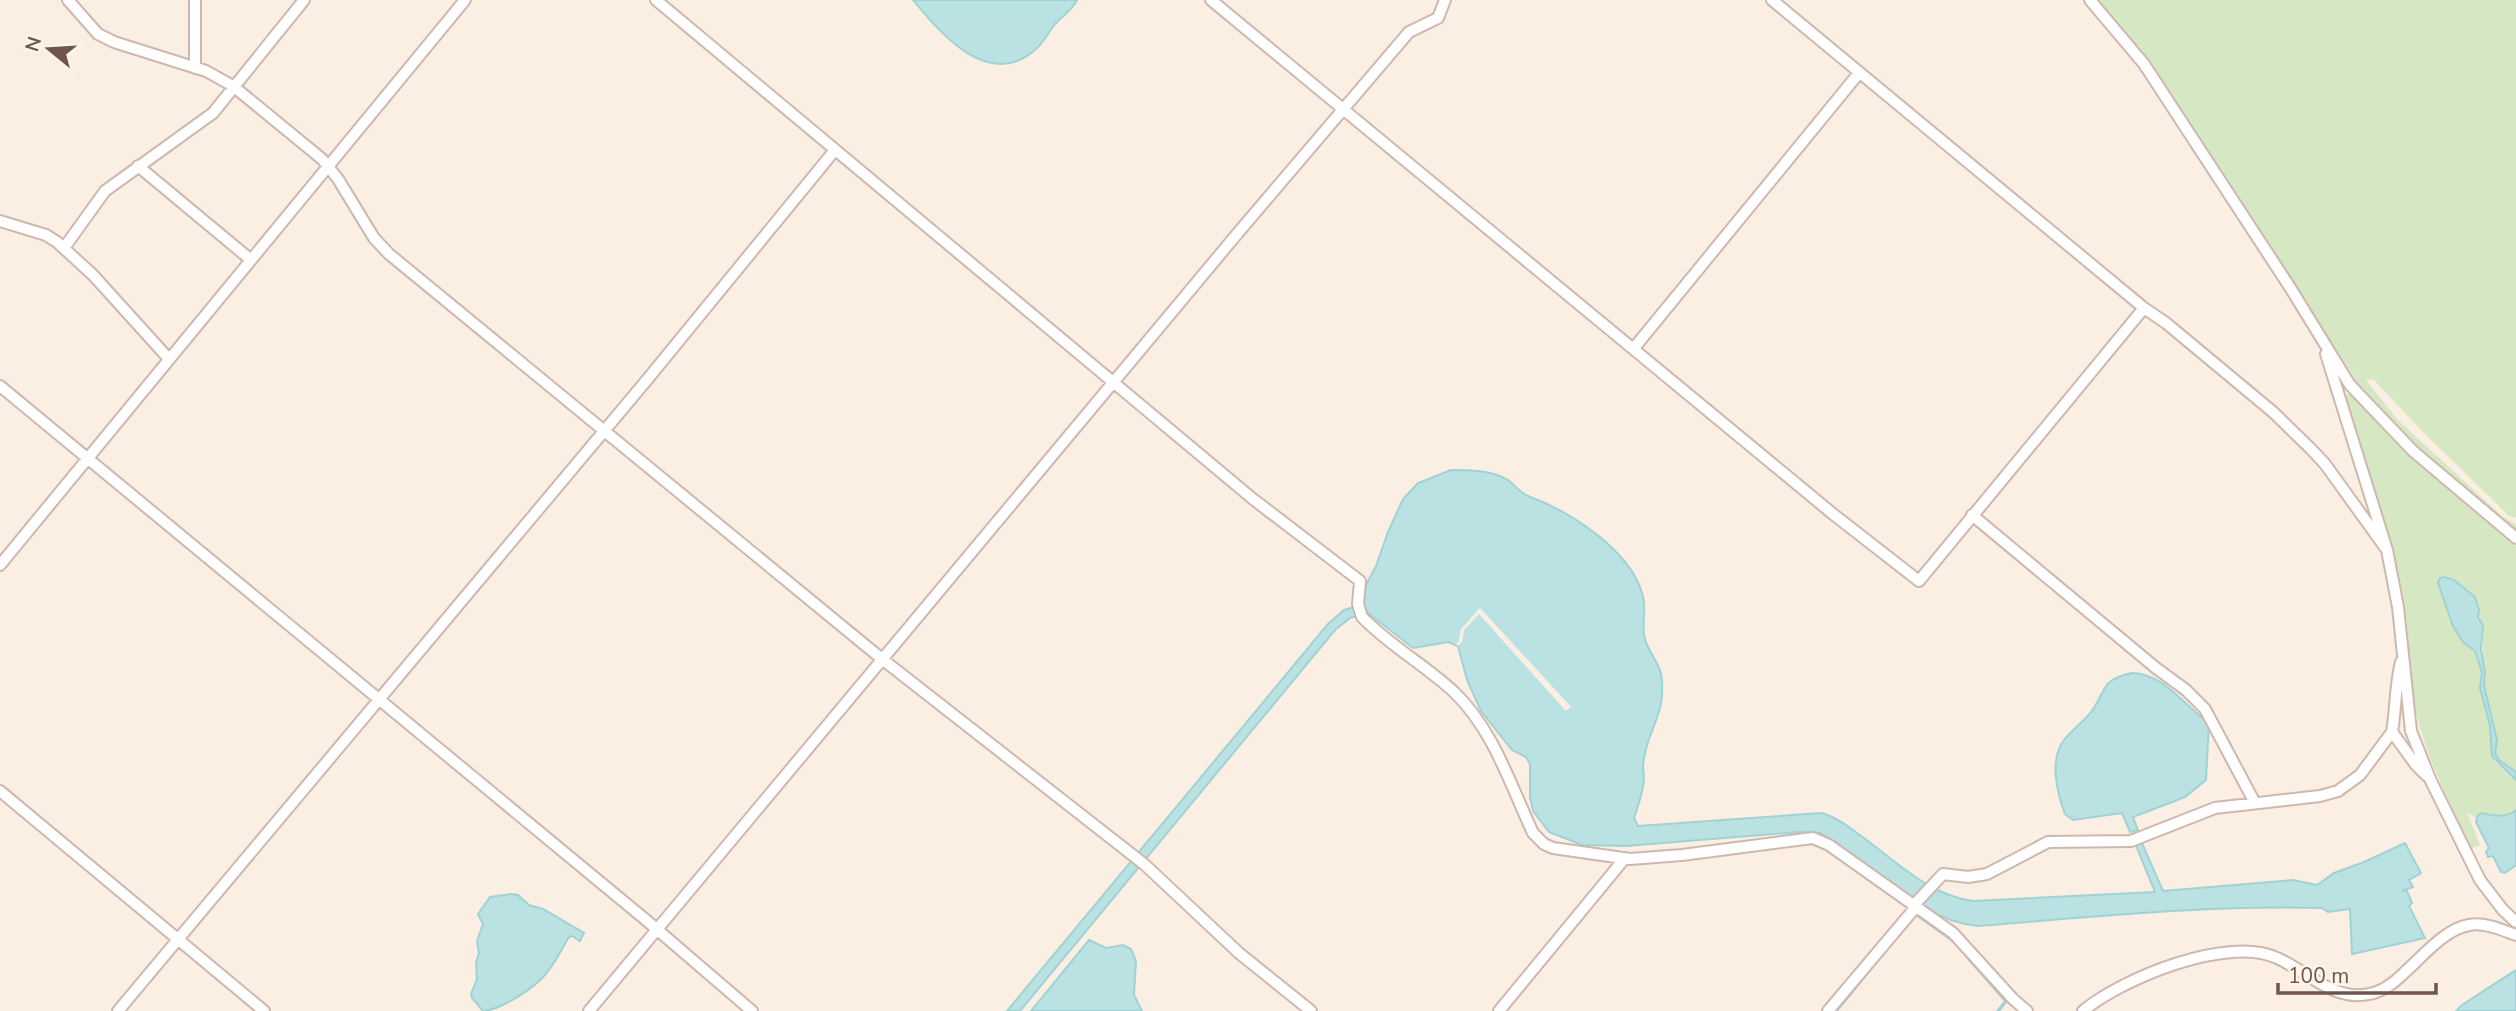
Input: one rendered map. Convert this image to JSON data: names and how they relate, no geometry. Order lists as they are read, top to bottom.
{
  "scale_bar": "100 m",
  "north": "left"
}
